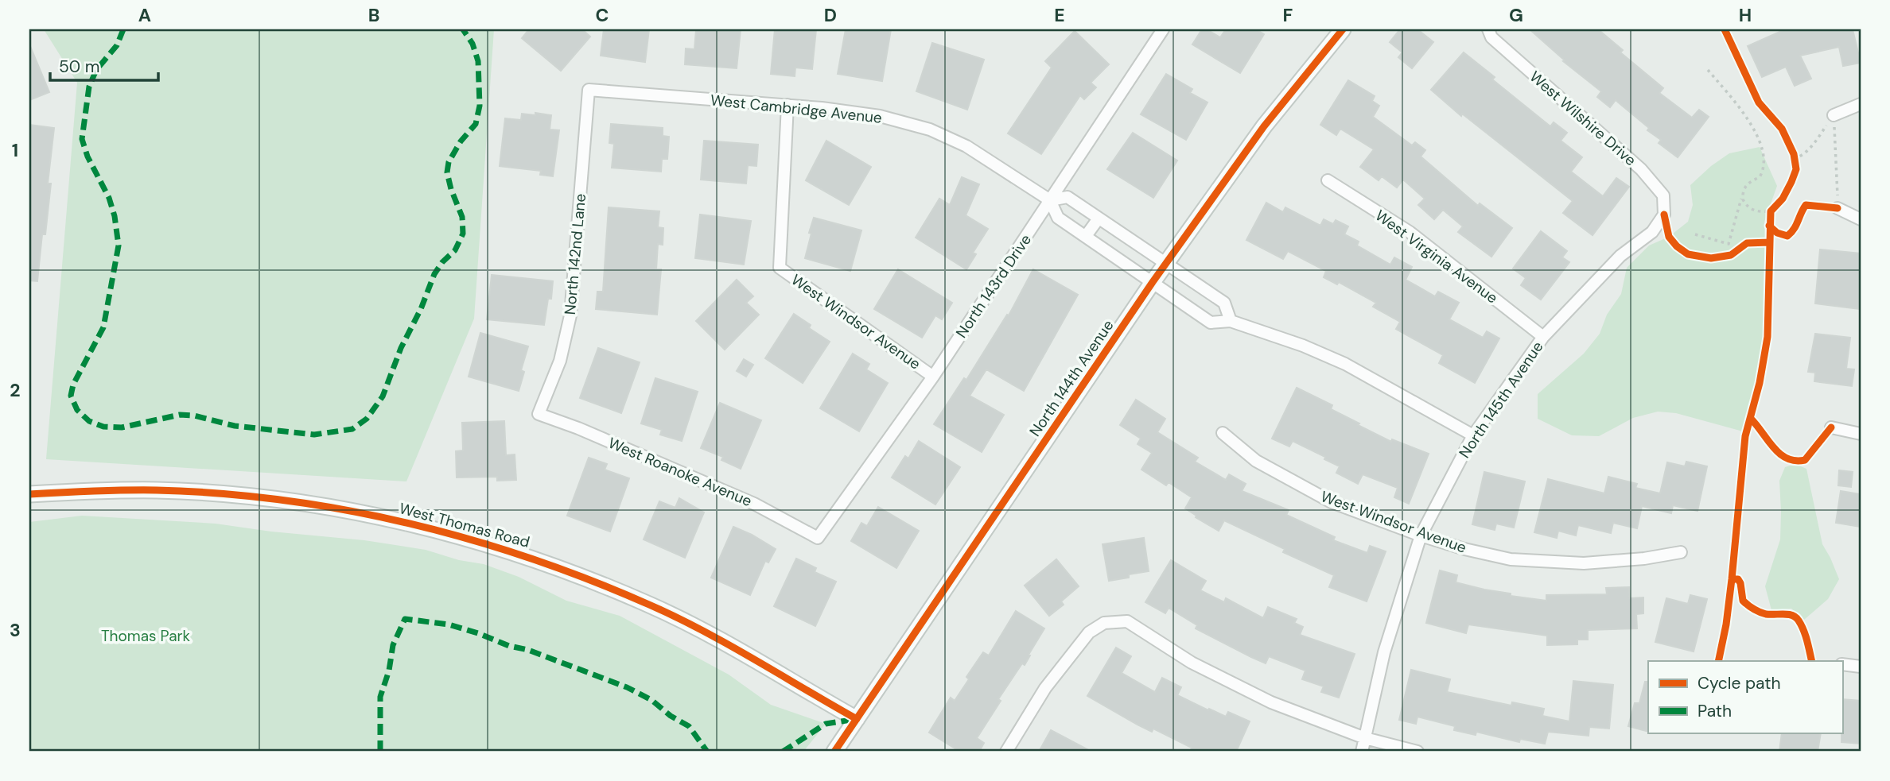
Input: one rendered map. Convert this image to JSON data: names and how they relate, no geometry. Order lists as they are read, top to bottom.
{
  "streets": {
    "main road": ["North 144th Avenue", "West Thomas Road"],
    "street": [
      "West Cambridge Avenue",
      "West Wilshire Drive",
      "North 142nd Lane",
      "West Virginia Avenue",
      "North 143rd Drive",
      "West Windsor Avenue",
      "North 145th Avenue",
      "West Roanoke Avenue"
    ]
  },
  "crossings": [
    ["West Cambridge Avenue", "North 142nd Lane"],
    ["West Cambridge Avenue", "North 143rd Drive"],
    ["West Cambridge Avenue", "West Windsor Avenue"],
    ["West Cambridge Avenue", "North 144th Avenue"],
    ["West Cambridge Avenue", "North 145th Avenue"],
    ["West Wilshire Drive", "North 145th Avenue"],
    ["North 142nd Lane", "West Roanoke Avenue"],
    ["West Virginia Avenue", "North 145th Avenue"],
    ["North 143rd Drive", "West Windsor Avenue"],
    ["North 143rd Drive", "West Roanoke Avenue"],
    ["West Windsor Avenue", "North 145th Avenue"],
    ["North 144th Avenue", "West Thomas Road"]
  ],
  "parks": ["Thomas Park"],
  "legend": ["Cycle path", "Path"],
  "scale_bar": "50 m",
  "grid": {
    "columns": [
      "A",
      "B",
      "C",
      "D",
      "E",
      "F",
      "G",
      "H"
    ],
    "rows": ["1", "2", "3"]
  }
}
